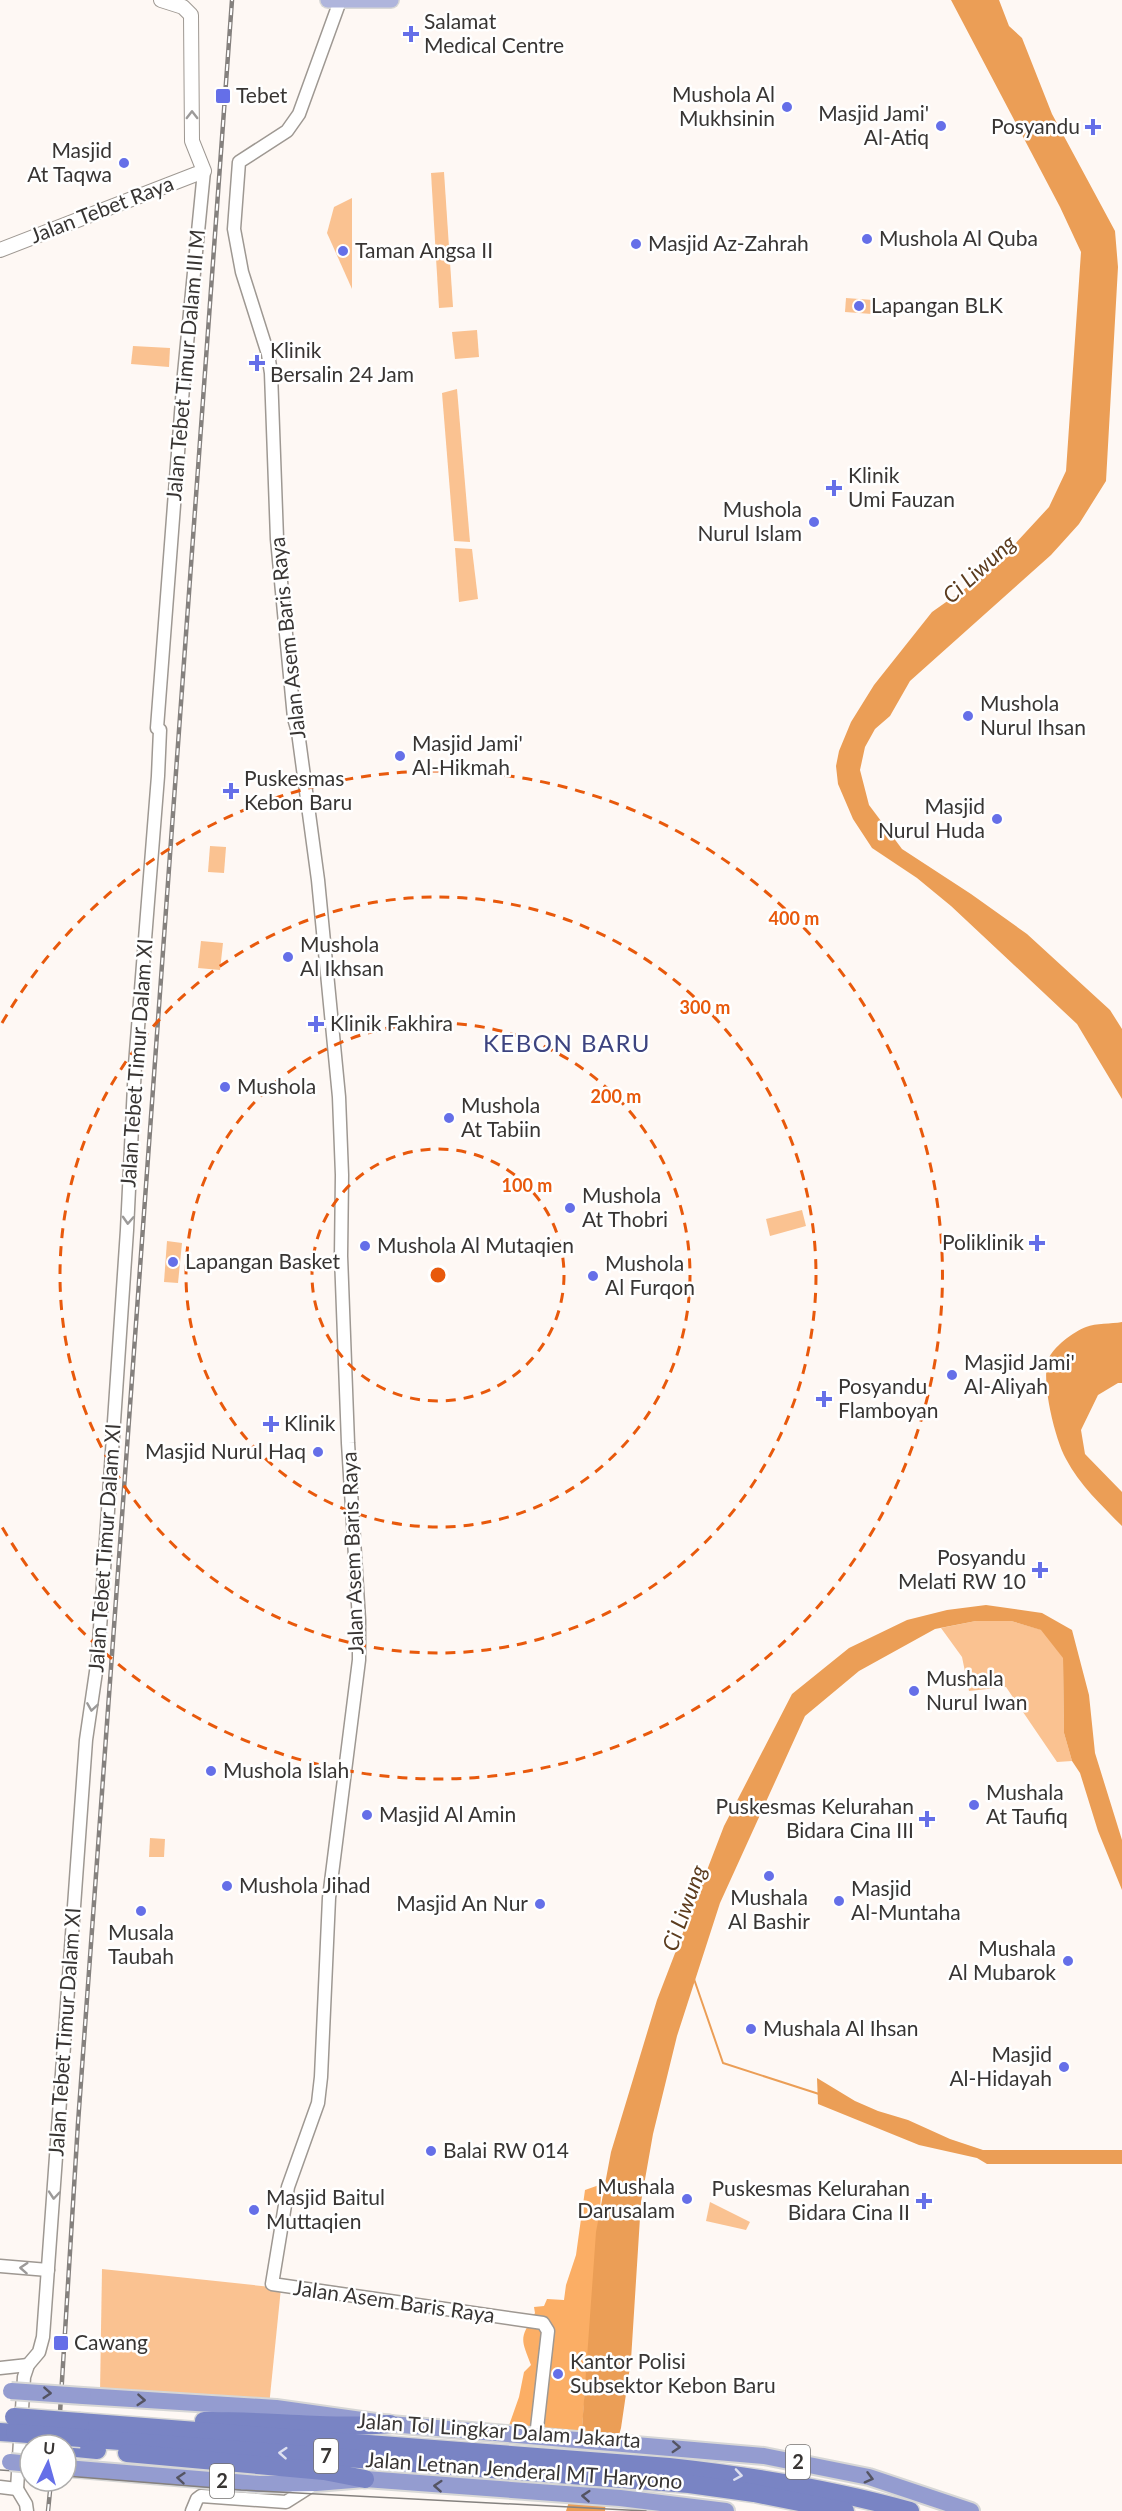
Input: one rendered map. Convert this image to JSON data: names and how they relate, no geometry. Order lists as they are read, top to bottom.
{
  "streets": {
    "highway": [
      "Jalan Tol Lingkar Dalam Jakarta",
      "7",
      "2",
      "Jalan Letnan Jenderal MT Haryono"
    ],
    "main road": ["Jalan Tebet Raya", "Jalan Tebet Timur Dalam III M"],
    "street": ["Jalan Asem Baris Raya", "Jalan Tebet Timur Dalam XI"]
  },
  "crossings": [
    ["Jalan Tebet Raya", "Jalan Tebet Timur Dalam III M"],
    ["Jalan Tebet Timur Dalam III M", "Jalan Tebet Timur Dalam XI"],
    ["Jalan Asem Baris Raya", "Jalan Letnan Jenderal MT Haryono"],
    ["Jalan Tol Lingkar Dalam Jakarta", "7"],
    ["Jalan Tol Lingkar Dalam Jakarta", "Jalan Letnan Jenderal MT Haryono"]
  ],
  "one_way": ["Jalan Tebet Timur Dalam XI"],
  "districts": ["KEBON BARU"],
  "water": ["Ci Liwung"],
  "places": {
    "health": [
      "Salamat Medical Centre",
      "Posyandu",
      "Klinik Bersalin 24 Jam",
      "Klinik Umi Fauzan",
      "Puskesmas Kebon Baru",
      "Klinik Fakhira",
      "Poliklinik",
      "Posyandu Flamboyan",
      "Klinik",
      "Posyandu Melati RW 10",
      "Puskesmas Kelurahan Bidara Cina III",
      "Puskesmas Kelurahan Bidara Cina II"
    ],
    "transit": ["Tebet", "Cawang"],
    "other": [
      "Mushola Al Mukhsinin",
      "Masjid Jami' Al-Atiq",
      "Masjid At Taqwa",
      "Mushola Al Quba",
      "Masjid Az-Zahrah",
      "Taman Angsa II",
      "Lapangan BLK",
      "Mushola Nurul Islam",
      "Mushola Nurul Ihsan",
      "Masjid Jami' Al-Hikmah",
      "Masjid Nurul Huda",
      "Mushola Al Ikhsan",
      "Mushola",
      "Mushola At Tabiin",
      "Mushola At Thobri",
      "Mushola Al Mutaqien",
      "Lapangan Basket",
      "Mushola Al Furqon",
      "Masjid Jami' Al-Aliyah",
      "Masjid Nurul Haq",
      "Mushala Nurul Iwan",
      "Mushola Islah",
      "Mushala At Taufiq",
      "Masjid Al Amin",
      "Mushala Al Bashir",
      "Mushola Jihad",
      "Masjid Al-Muntaha",
      "Masjid An Nur",
      "Musala Taubah",
      "Mushala Al Mubarok",
      "Mushala Al Ihsan",
      "Masjid Al-Hidayah",
      "Balai RW 014",
      "Mushala Darusalam",
      "Masjid Baitul Muttaqien",
      "Kantor Polisi Subsektor Kebon Baru"
    ]
  },
  "north": "top",
  "rings": [
    "400 m",
    "300 m",
    "200 m",
    "100 m"
  ]
}
